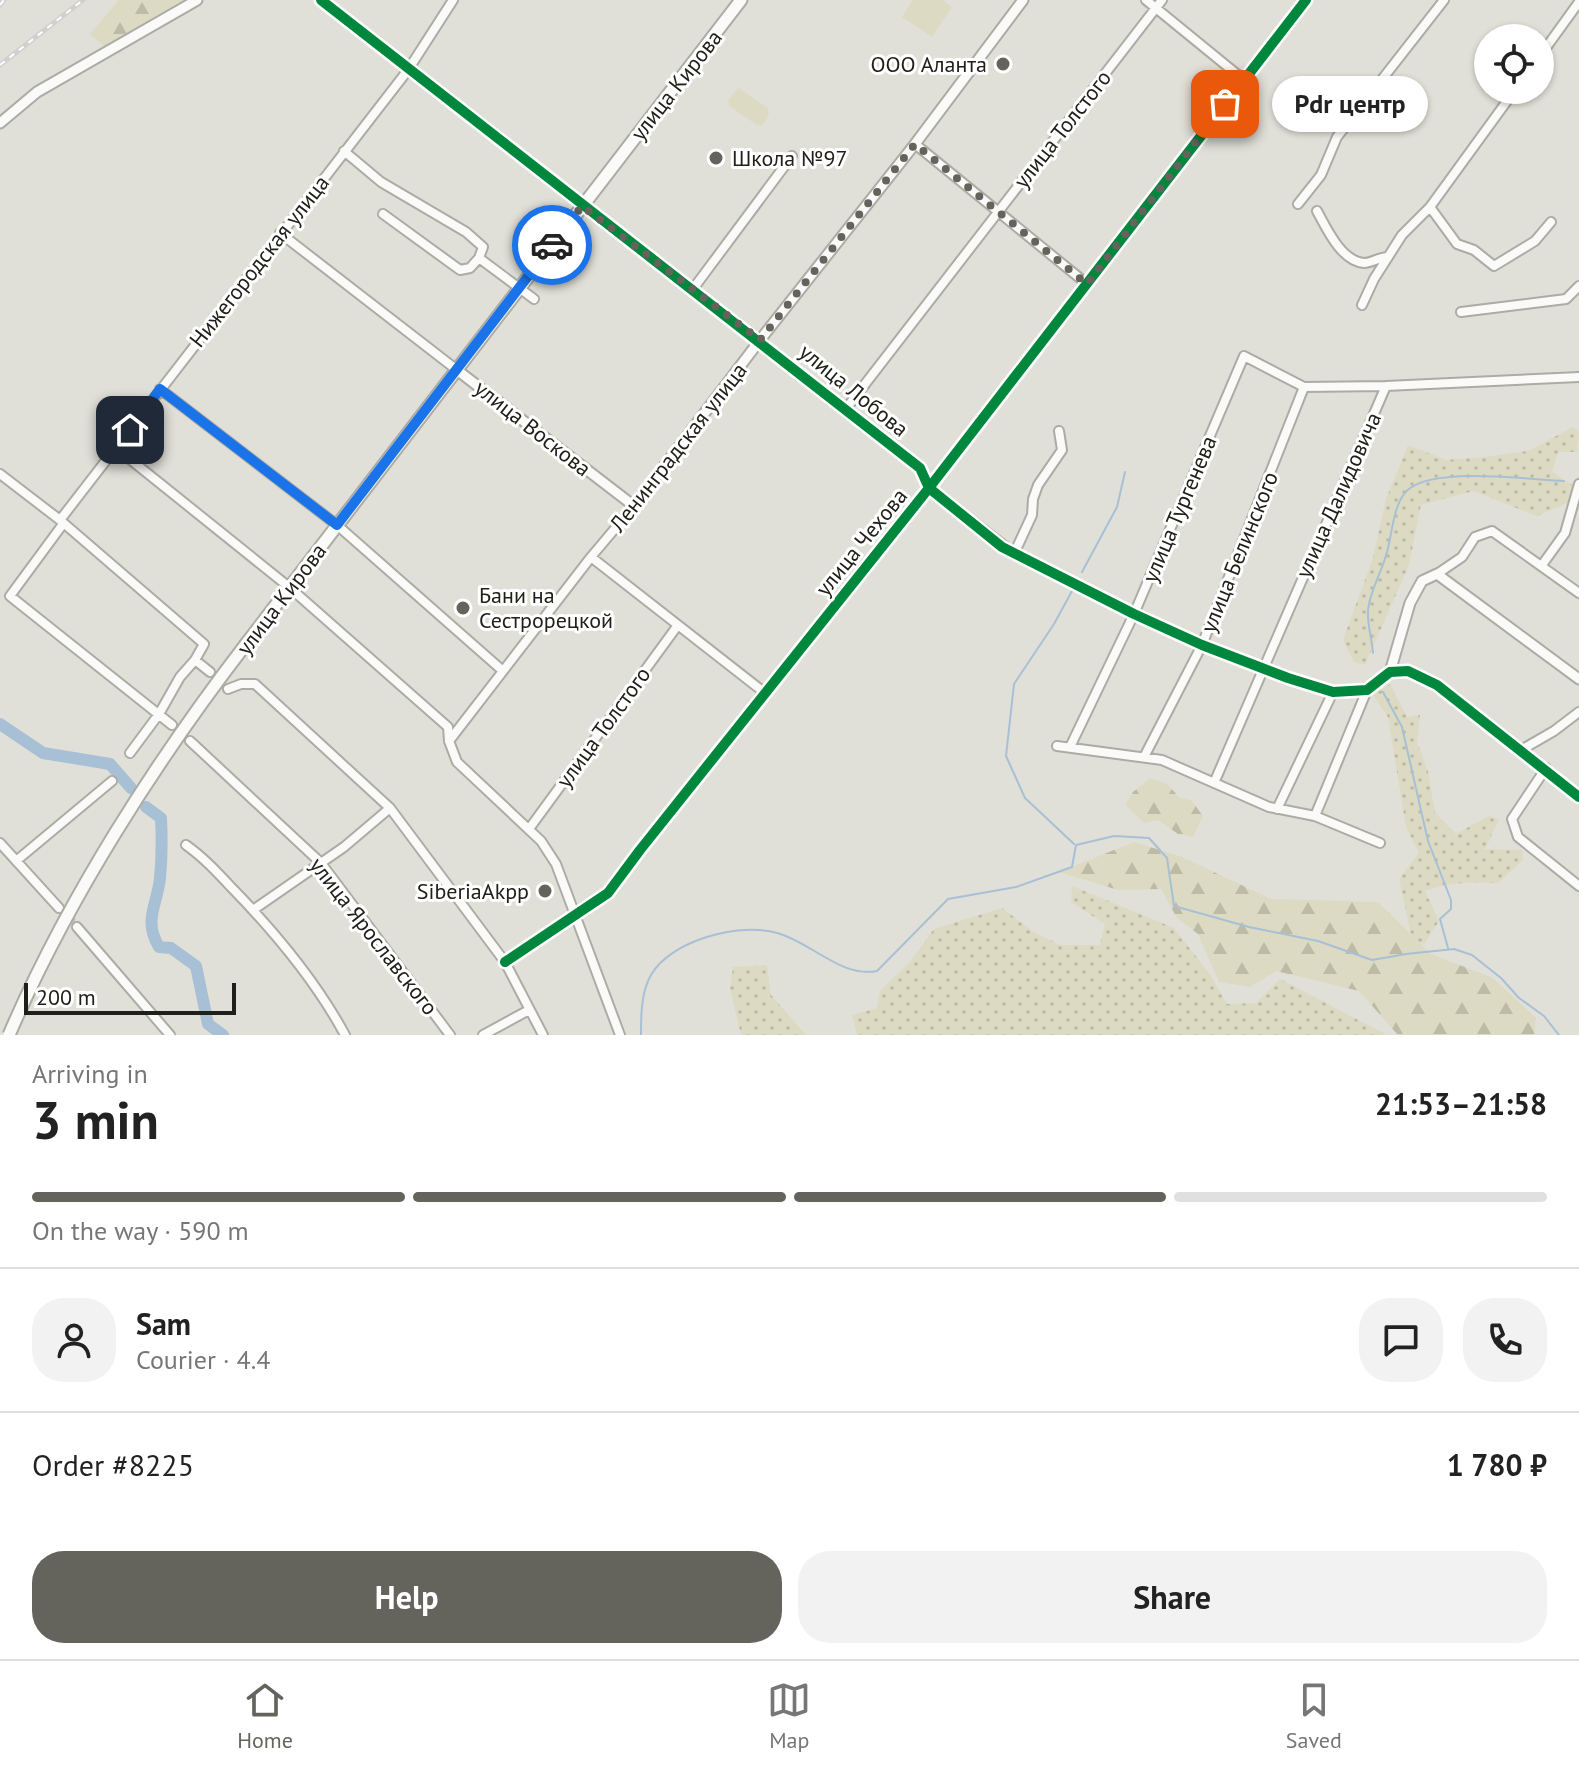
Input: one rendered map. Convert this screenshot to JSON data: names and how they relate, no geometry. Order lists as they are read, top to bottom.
{
  "streets": {
    "main road": ["улица Кирова"],
    "street": [
      "улица Толстого",
      "Нижегородская улица",
      "улица Лобова",
      "улица Воскова",
      "Ленинградская улица",
      "улица Далидовича",
      "улица Тургенева",
      "улица Чехова",
      "улица Белинского",
      "улица Ярославского"
    ]
  },
  "crossings": [
    ["улица Кирова", "улица Лобова"],
    ["улица Кирова", "улица Воскова"],
    ["улица Толстого", "улица Лобова"],
    ["Нижегородская улица", "улица Лобова"],
    ["Нижегородская улица", "улица Воскова"],
    ["улица Лобова", "Ленинградская улица"],
    ["улица Лобова", "улица Далидовича"],
    ["улица Лобова", "улица Тургенева"],
    ["улица Лобова", "улица Чехова"],
    ["улица Лобова", "улица Белинского"],
    ["улица Воскова", "Ленинградская улица"],
    ["улица Тургенева", "улица Белинского"]
  ],
  "places": [
    "ООО Аланта",
    "Pdr центр",
    "Школа №97",
    "Бани на Сестрорецкой",
    "SiberiaAkpp"
  ],
  "scale_bar": "200 m",
  "page": {
    "bubble": "Pdr центр",
    "scale": "200 m",
    "heading": ["3 min", "Arriving in", "21:53–21:58"],
    "panel": [
      "Sam",
      "Courier · 4.4",
      "Order #8225",
      "1 780 ₽"
    ],
    "bar": "On the way · 590 m",
    "buttons": ["Help", "Share"],
    "tabs": ["Home", "Map", "Saved"]
  }
}
